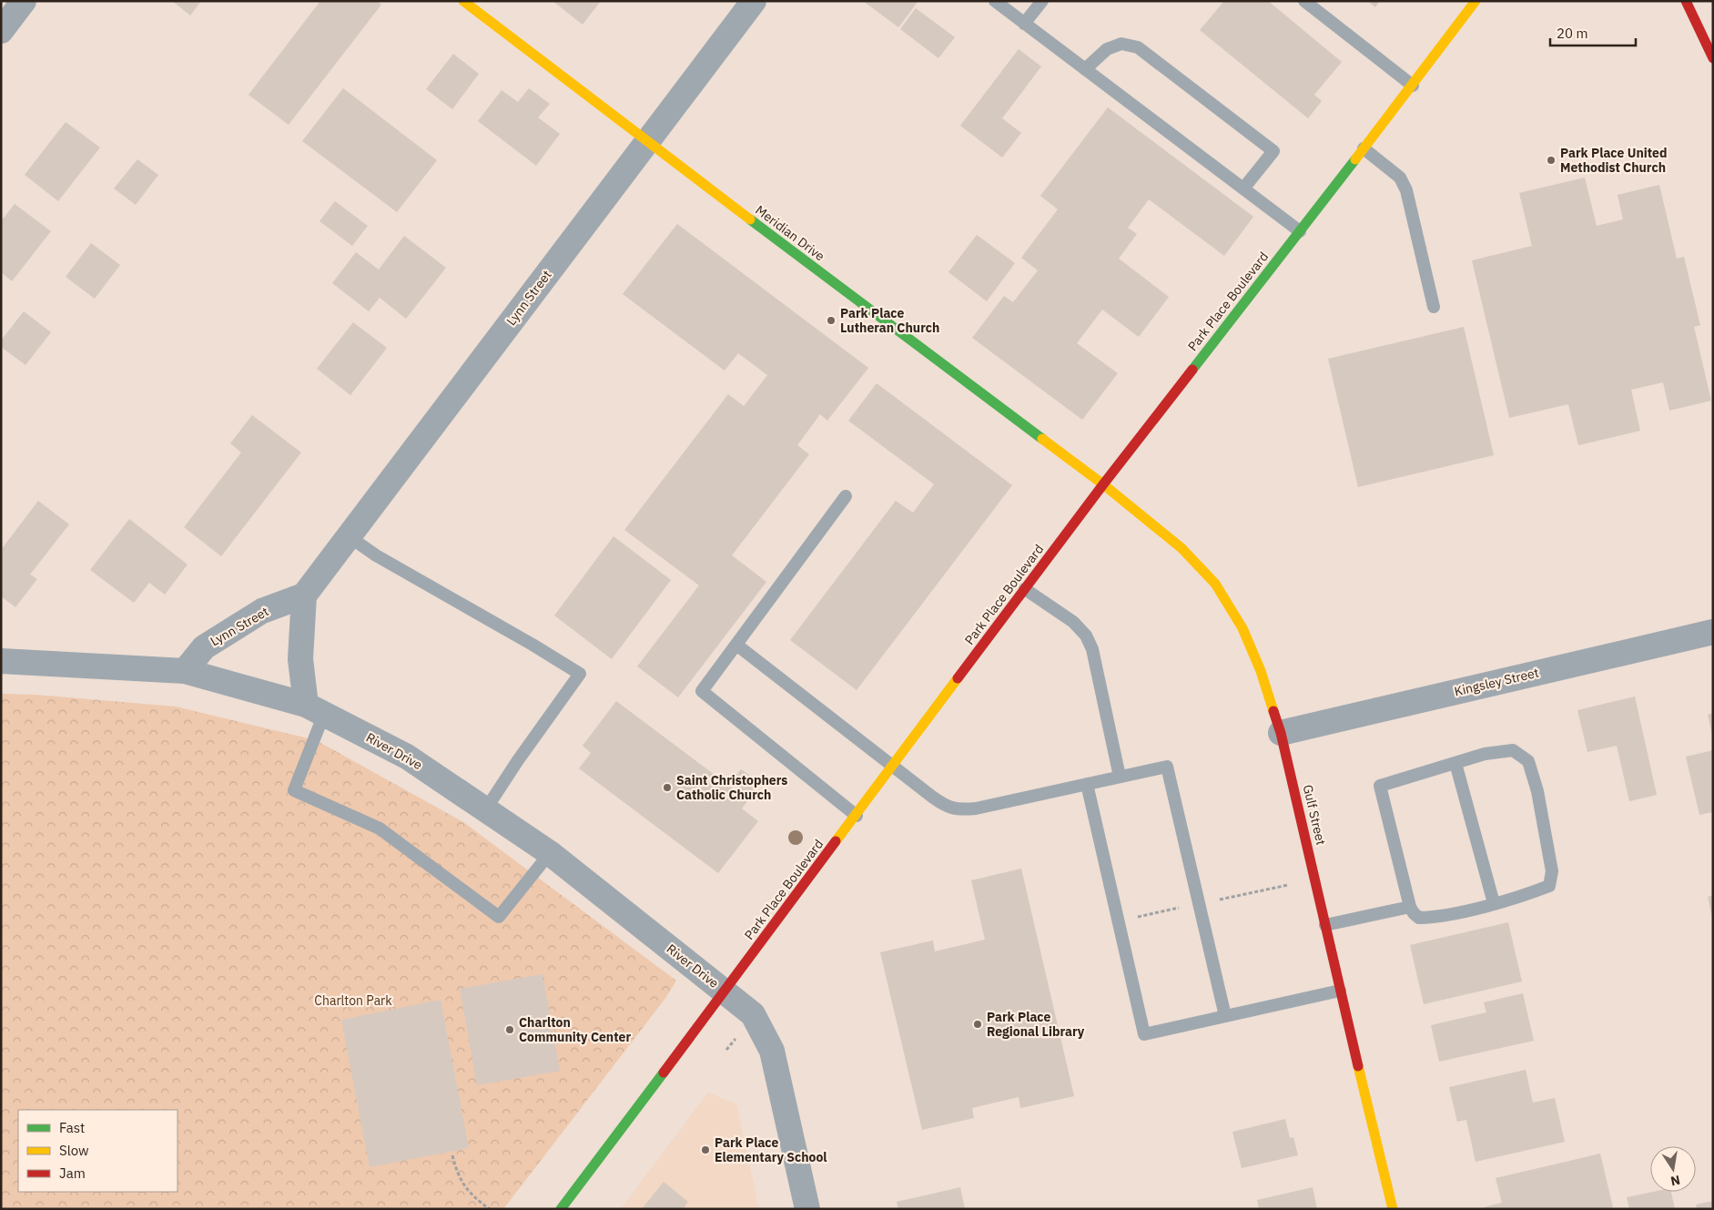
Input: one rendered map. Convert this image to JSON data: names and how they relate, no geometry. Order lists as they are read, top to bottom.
{
  "streets": {
    "street": [
      "Meridian Drive",
      "Lynn Street",
      "Park Place Boulevard",
      "Kingsley Street",
      "River Drive",
      "Gulf Street"
    ]
  },
  "crossings": [
    ["Meridian Drive", "Lynn Street"],
    ["Meridian Drive", "Park Place Boulevard"],
    ["Meridian Drive", "Gulf Street"],
    ["Lynn Street", "River Drive"],
    ["Park Place Boulevard", "River Drive"],
    ["Park Place Boulevard", "Gulf Street"],
    ["Kingsley Street", "Gulf Street"]
  ],
  "parks": ["Charlton Park"],
  "places": [
    "Park Place United Methodist Church",
    "Park Place Lutheran Church",
    "Saint Christophers Catholic Church",
    "Park Place Regional Library",
    "Charlton Community Center",
    "Park Place Elementary School"
  ],
  "legend": ["Fast", "Slow", "Jam"],
  "scale_bar": "20 m",
  "north": "bottom"
}
